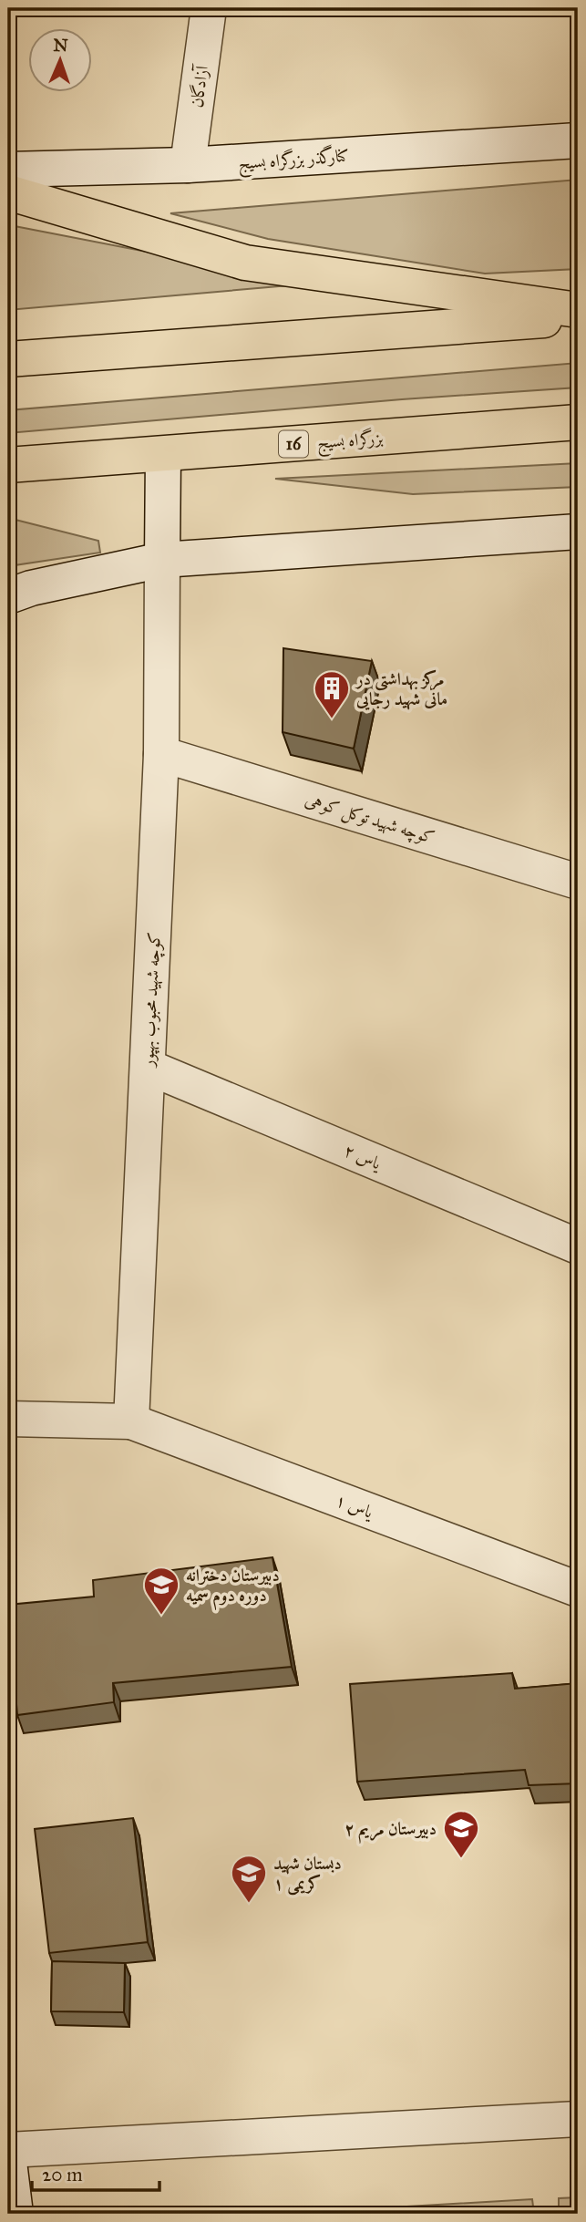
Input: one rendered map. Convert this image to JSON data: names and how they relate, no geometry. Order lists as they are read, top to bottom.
{
  "streets": {
    "highway": ["بزرگراه بسیج", "16"],
    "street": [
      "آزادگان",
      "کنارگذر بزرگراه بسیج",
      "کوچه شهید توکل کوهی",
      "کوچه شهید محبوب بهپور",
      "یاس ۲",
      "یاس ۱"
    ]
  },
  "crossings": [
    ["آزادگان", "کنارگذر بزرگراه بسیج"],
    ["بزرگراه بسیج", "کوچه شهید محبوب بهپور"],
    ["کوچه شهید توکل کوهی", "کوچه شهید محبوب بهپور"],
    ["کوچه شهید محبوب بهپور", "یاس ۲"],
    ["کوچه شهید محبوب بهپور", "یاس ۱"]
  ],
  "places": {
    "building": ["مرکز بهداشتی در مانی شهید رجایی"],
    "school or university": ["دبیرستان دخترانه دوره دوم سمیه", "دبیرستان مریم ۲", "دبستان شهید کریمی ۱"]
  },
  "scale_bar": "20 m",
  "north": "top"
}
